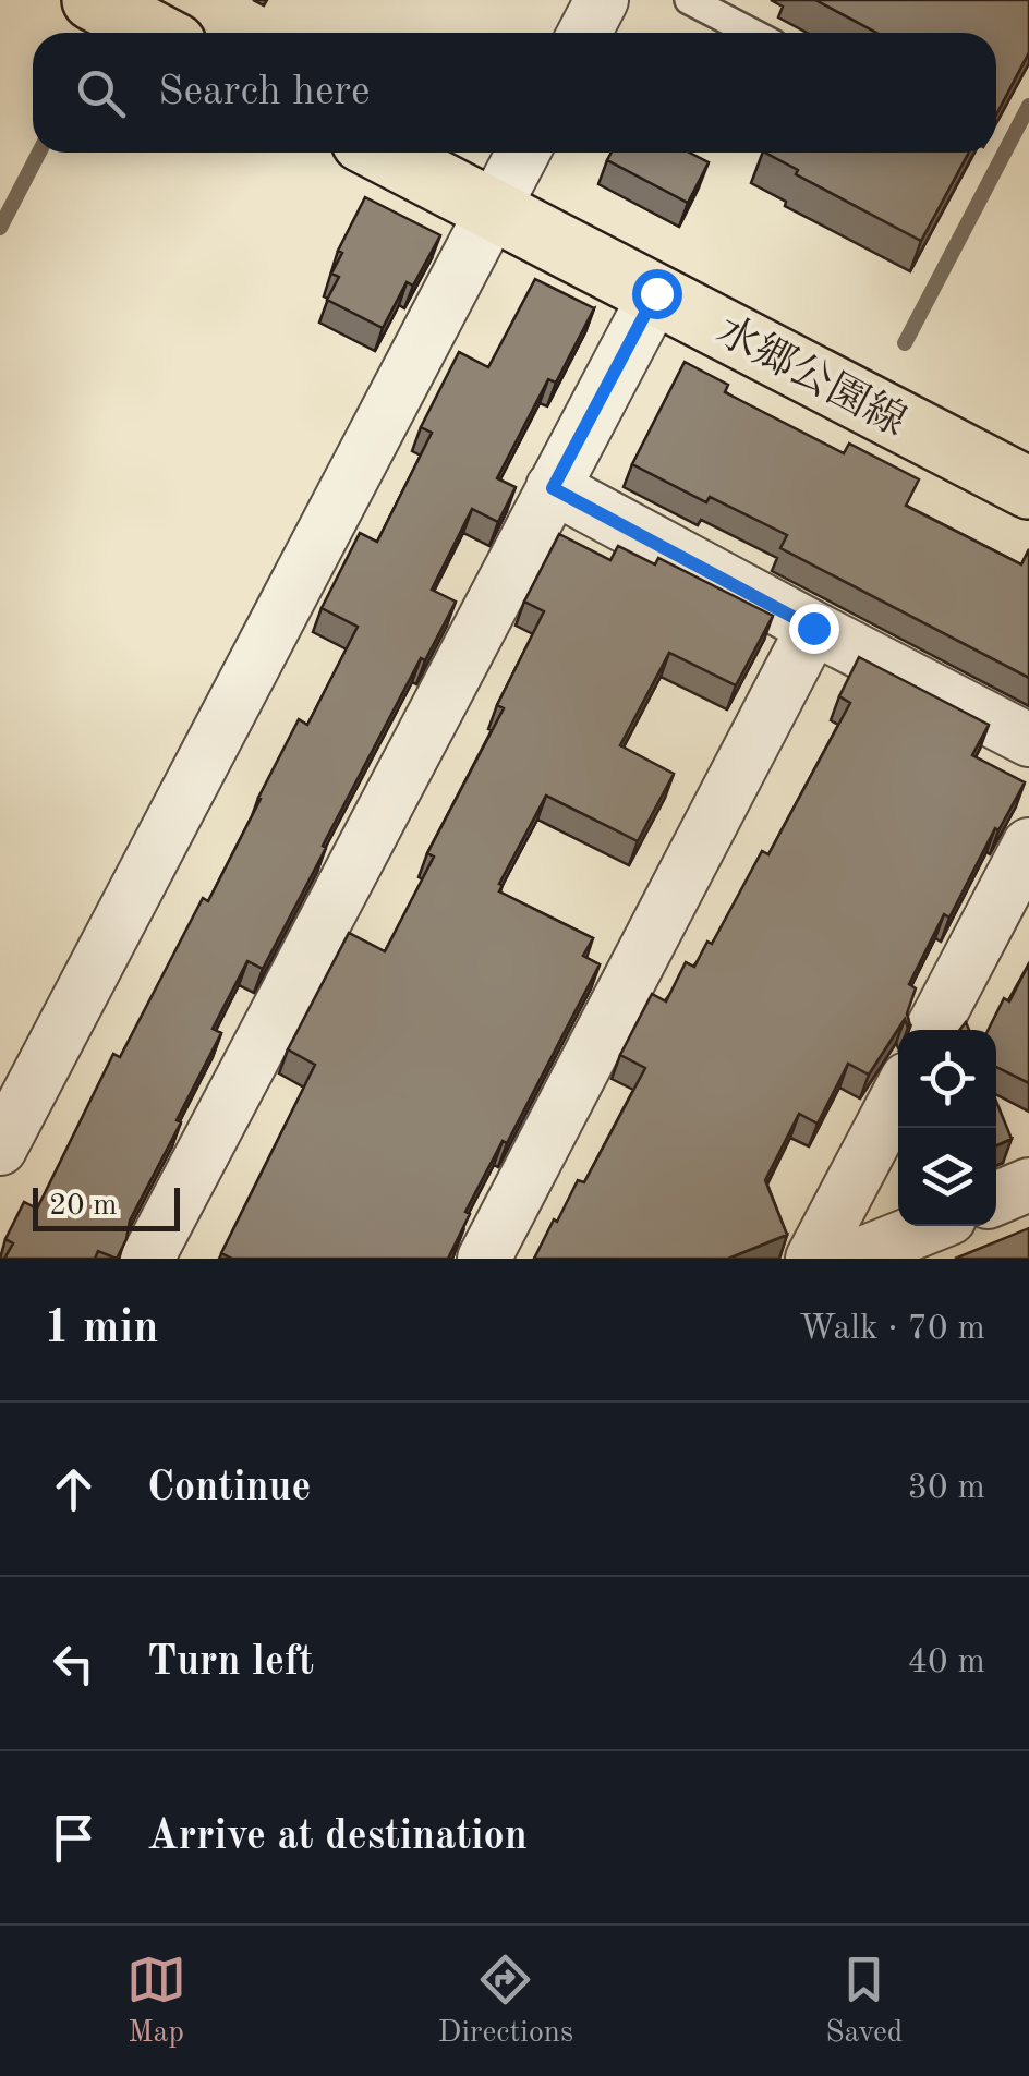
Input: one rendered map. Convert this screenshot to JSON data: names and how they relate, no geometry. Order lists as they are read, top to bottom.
{
  "streets": {
    "main road": ["水郷公園線"]
  },
  "scale_bar": "20 m",
  "page": {
    "search": "Search here",
    "scale": "20 m",
    "heading": ["1 min", "Walk · 70 m"],
    "list": [
      ["Continue", "30 m"],
      ["Turn left", "40 m"],
      "Arrive at destination"
    ],
    "nav": ["Map", "Directions", "Saved"]
  }
}
